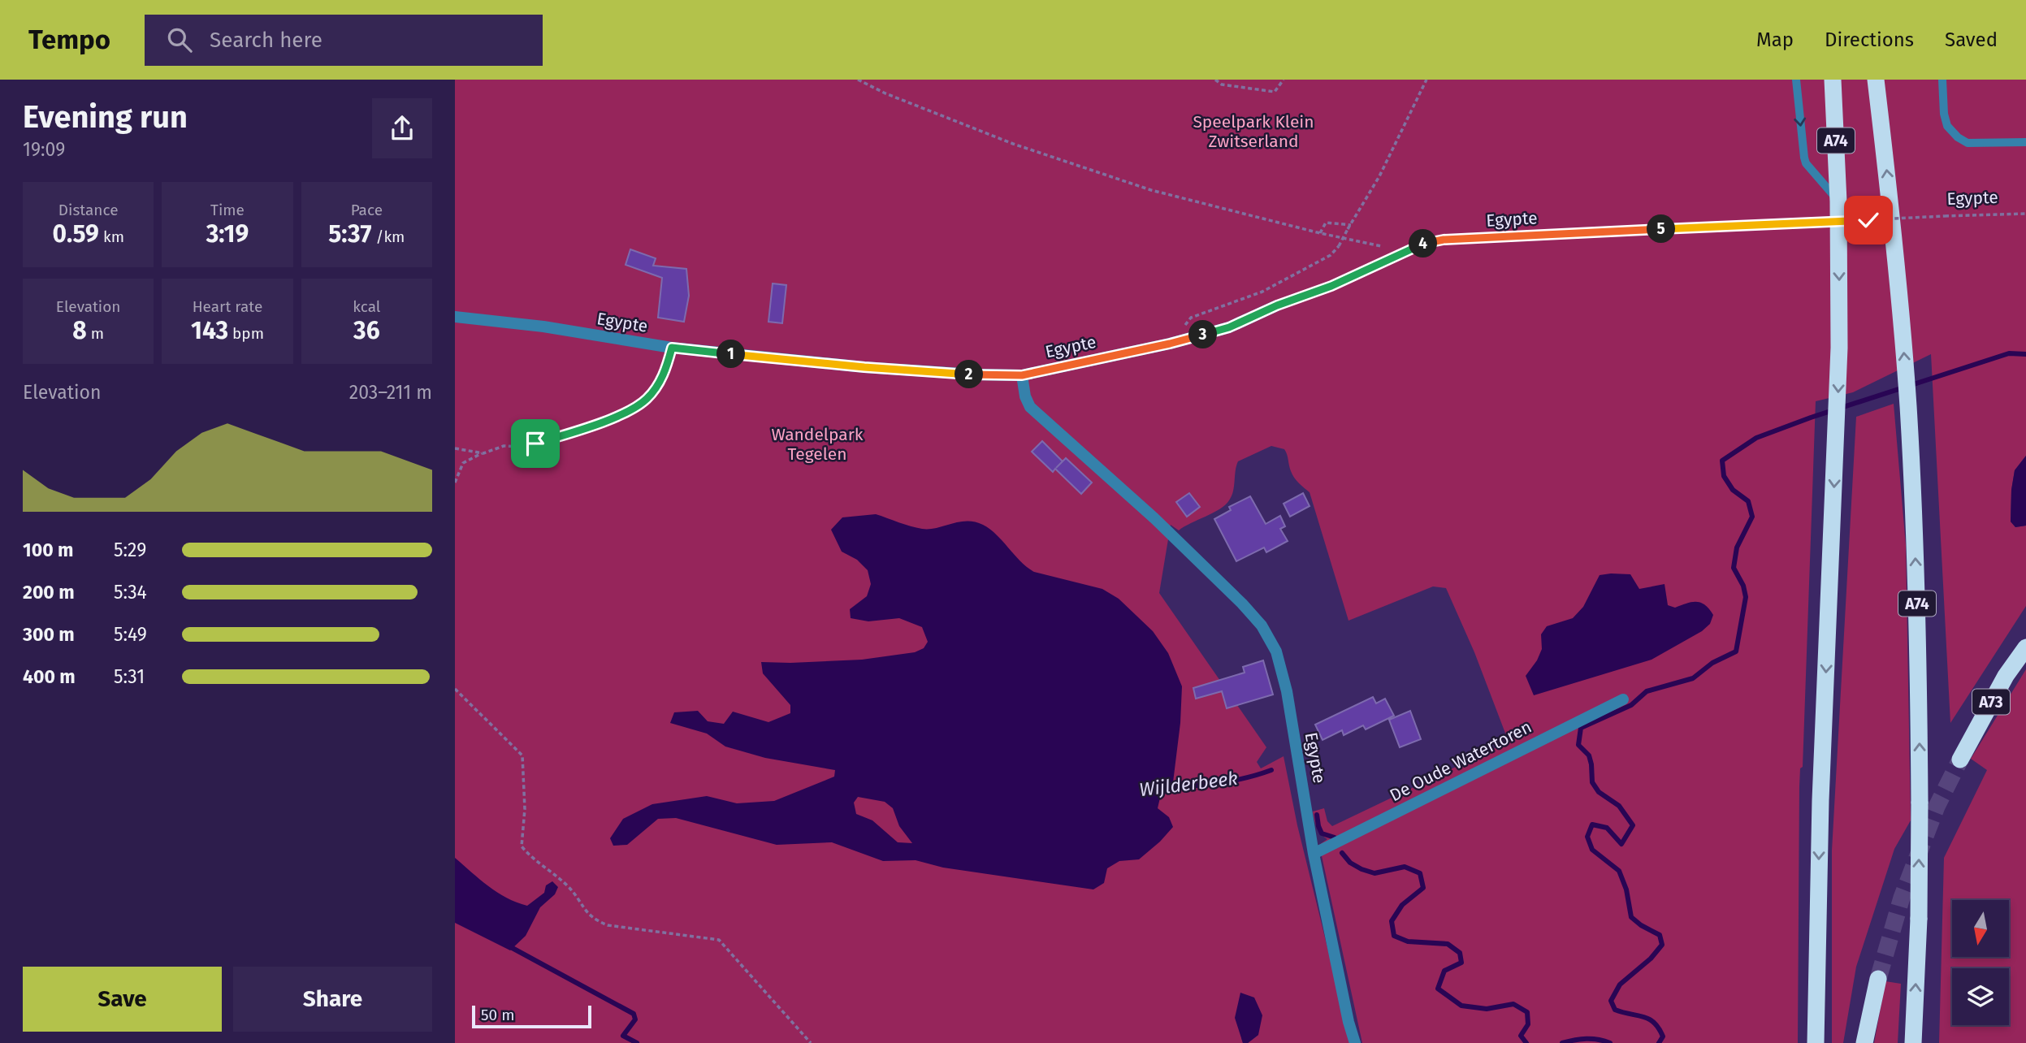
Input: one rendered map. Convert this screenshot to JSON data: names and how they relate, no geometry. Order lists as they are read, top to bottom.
{
  "streets": {
    "highway": ["A74", "A73"],
    "street": ["Egypte", "De Oude Watertoren"]
  },
  "crossings": [
    ["Egypte", "De Oude Watertoren"]
  ],
  "water": ["Wijlderbeek"],
  "parks": ["Speelpark Klein Zwitserland", "Wandelpark Tegelen"],
  "scale_bar": "50 m",
  "north": "bottom",
  "page": {
    "header": "Tempo",
    "search": "Search here",
    "nav": ["Map", "Directions", "Saved"],
    "heading": ["Evening run", "19:09"],
    "stats": [
      ["Distance", "0.59 km"],
      ["Time", "3:19"],
      ["Pace", "5:37 /km"],
      ["Elevation", "8 m"],
      ["Heart rate", "143 bpm"],
      ["kcal", "36"]
    ],
    "pins": [
      "5",
      "4",
      "3",
      "1",
      "2"
    ],
    "chart": ["Elevation", "203–211 m"],
    "list": [
      {
        "name": "100 m",
        "note": "5:29"
      },
      {
        "name": "200 m",
        "note": "5:34"
      },
      {
        "name": "300 m",
        "note": "5:49"
      },
      {
        "name": "400 m",
        "note": "5:31"
      }
    ],
    "buttons": ["Save", "Share"],
    "scale": "50 m"
  }
}
